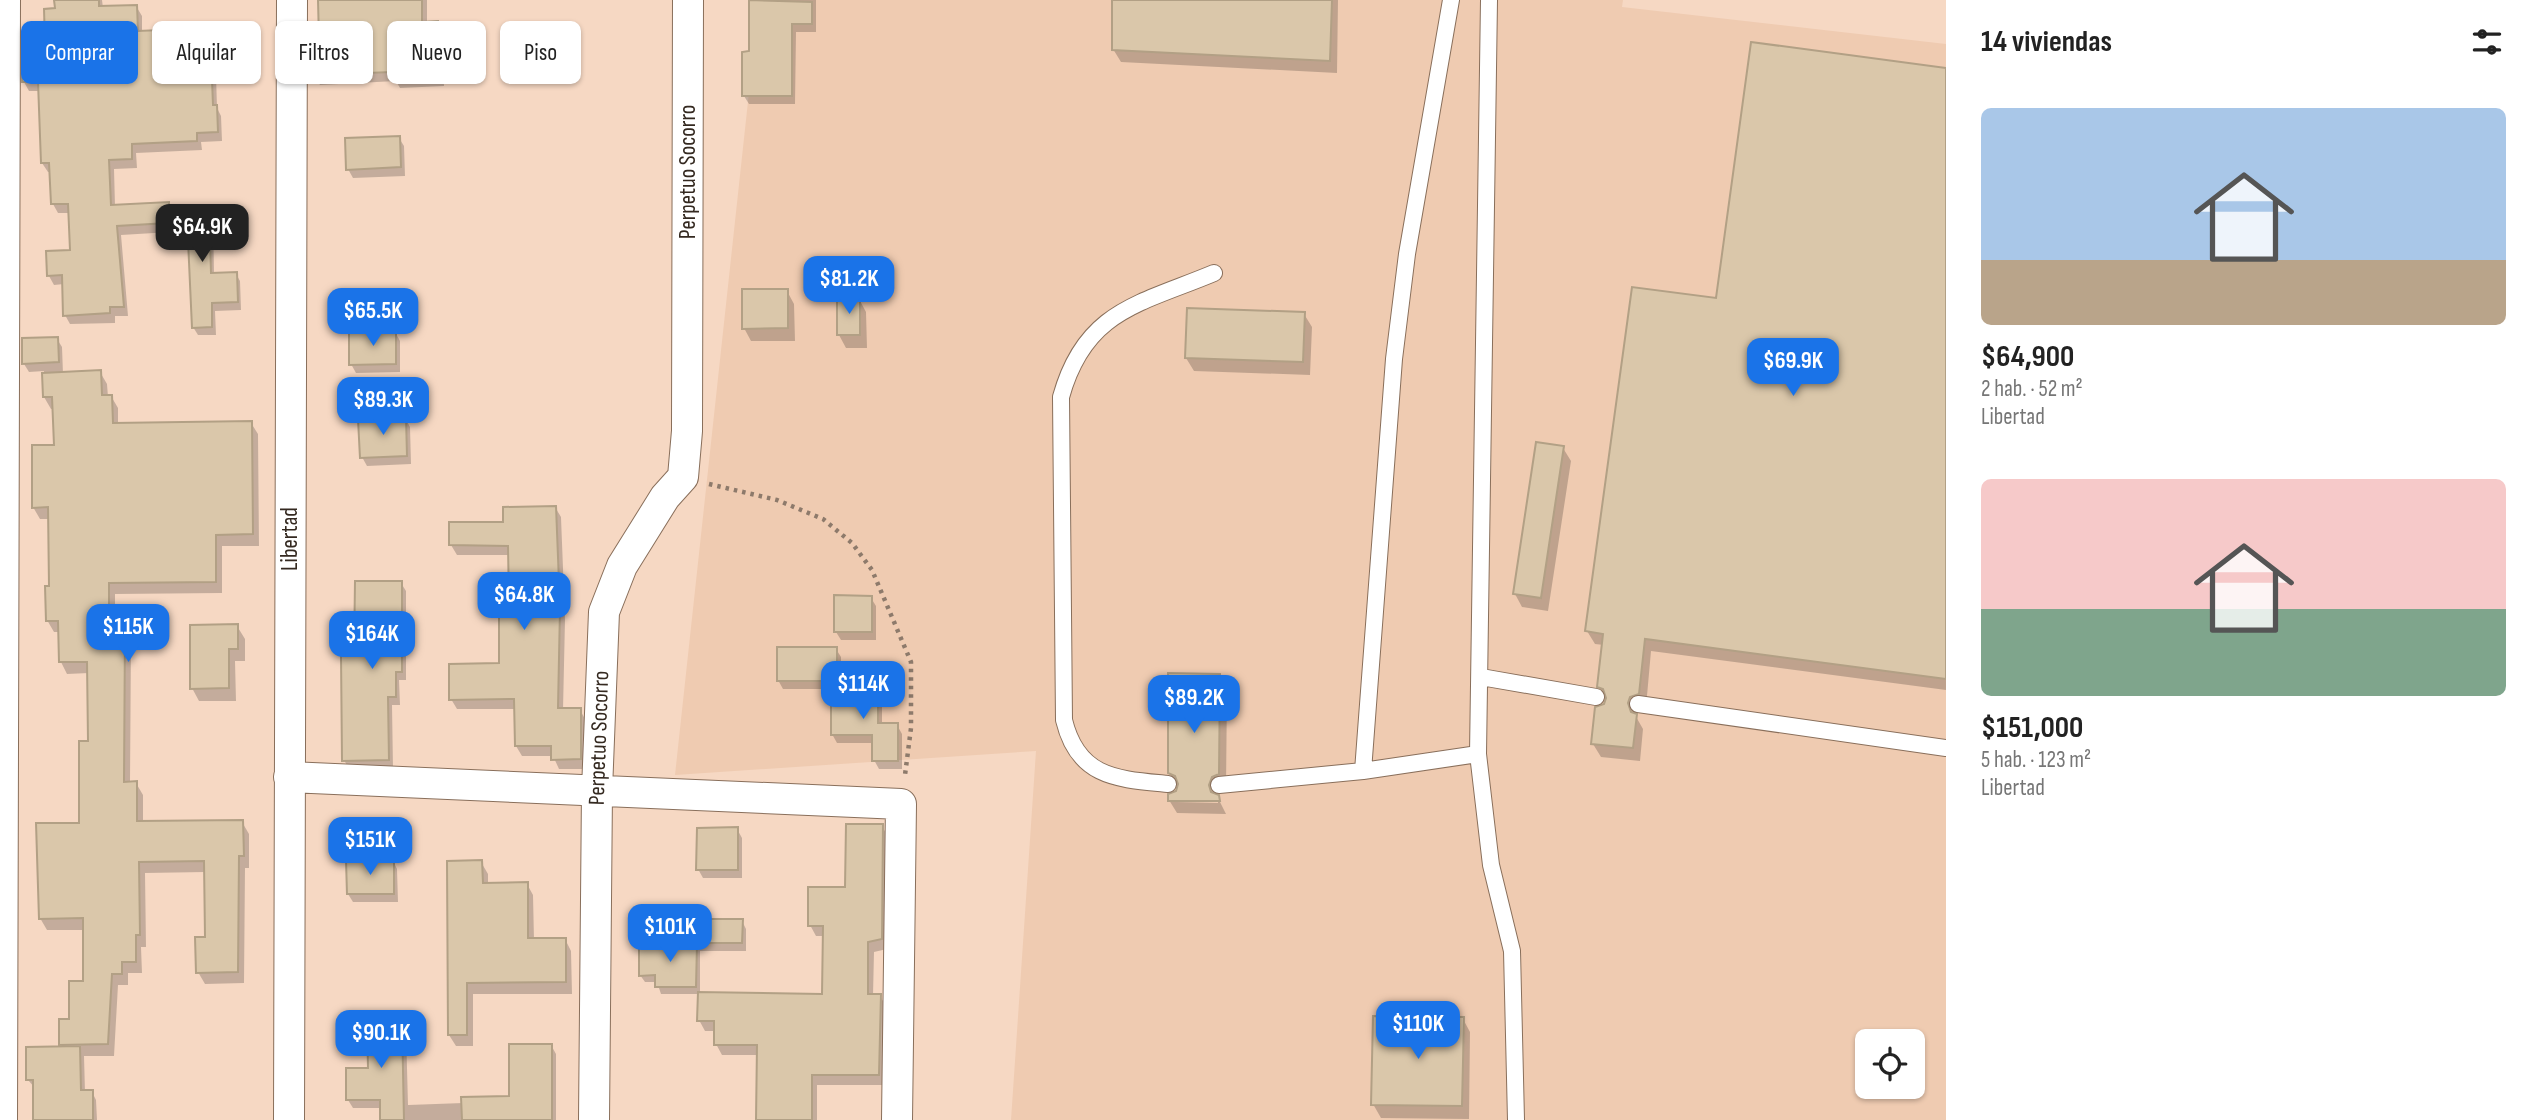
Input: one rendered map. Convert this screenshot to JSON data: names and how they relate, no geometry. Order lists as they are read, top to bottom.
{
  "streets": {
    "street": ["Perpetuo Socorro", "Libertad"]
  },
  "page": {
    "heading": "14 viviendas",
    "chip": [
      "Comprar",
      "Alquilar",
      "Filtros",
      "Nuevo",
      "Piso"
    ],
    "list": [
      {
        "name": "$64,900",
        "note": "2 hab. · 52 m² · Libertad"
      },
      {
        "name": "$151,000",
        "note": "5 hab. · 123 m² · Libertad"
      }
    ],
    "price": [
      "$64.9K",
      "$81.2K",
      "$65.5K",
      "$69.9K",
      "$89.3K",
      "$64.8K",
      "$115K",
      "$164K",
      "$114K",
      "$89.2K",
      "$151K",
      "$101K",
      "$110K",
      "$90.1K"
    ]
  }
}
